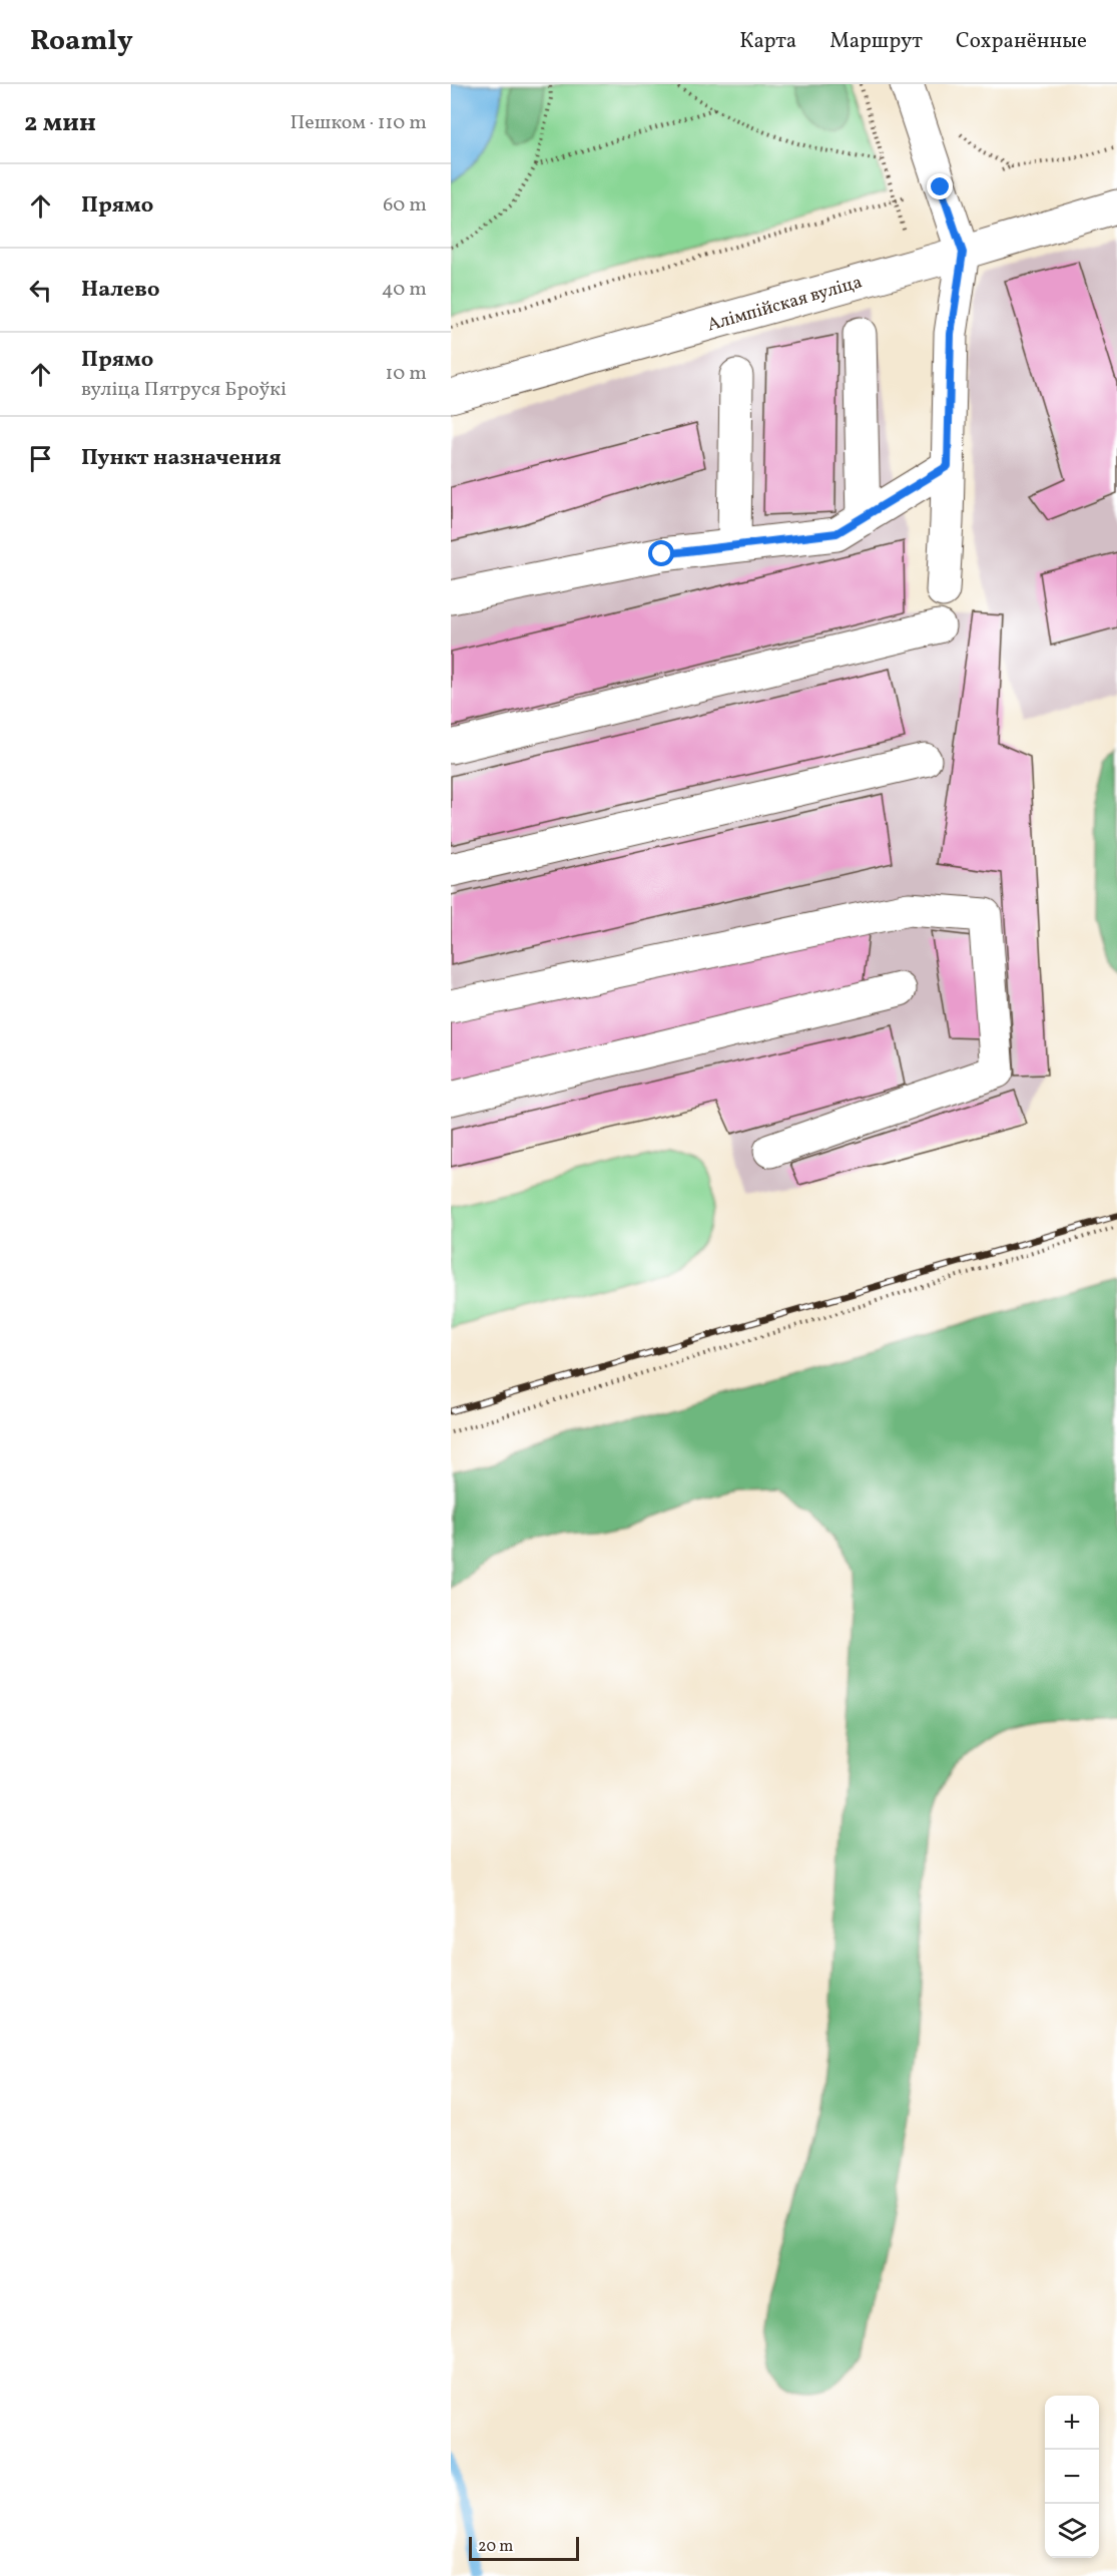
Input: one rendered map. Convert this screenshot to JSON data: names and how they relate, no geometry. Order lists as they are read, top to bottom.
{
  "streets": {
    "street": ["Алімпійская вуліца"]
  },
  "scale_bar": "20 m",
  "page": {
    "header": "Roamly",
    "nav": ["Карта", "Маршрут", "Сохранённые"],
    "heading": ["2 мин", "Пешком · 110 m"],
    "list": [
      ["Прямо", "60 m"],
      ["Налево", "40 m"],
      ["Прямо", "вуліца Пятруся Броўкі", "10 m"],
      "Пункт назначения"
    ],
    "map_buttons": ["+", "−"],
    "scale": "20 m"
  }
}
